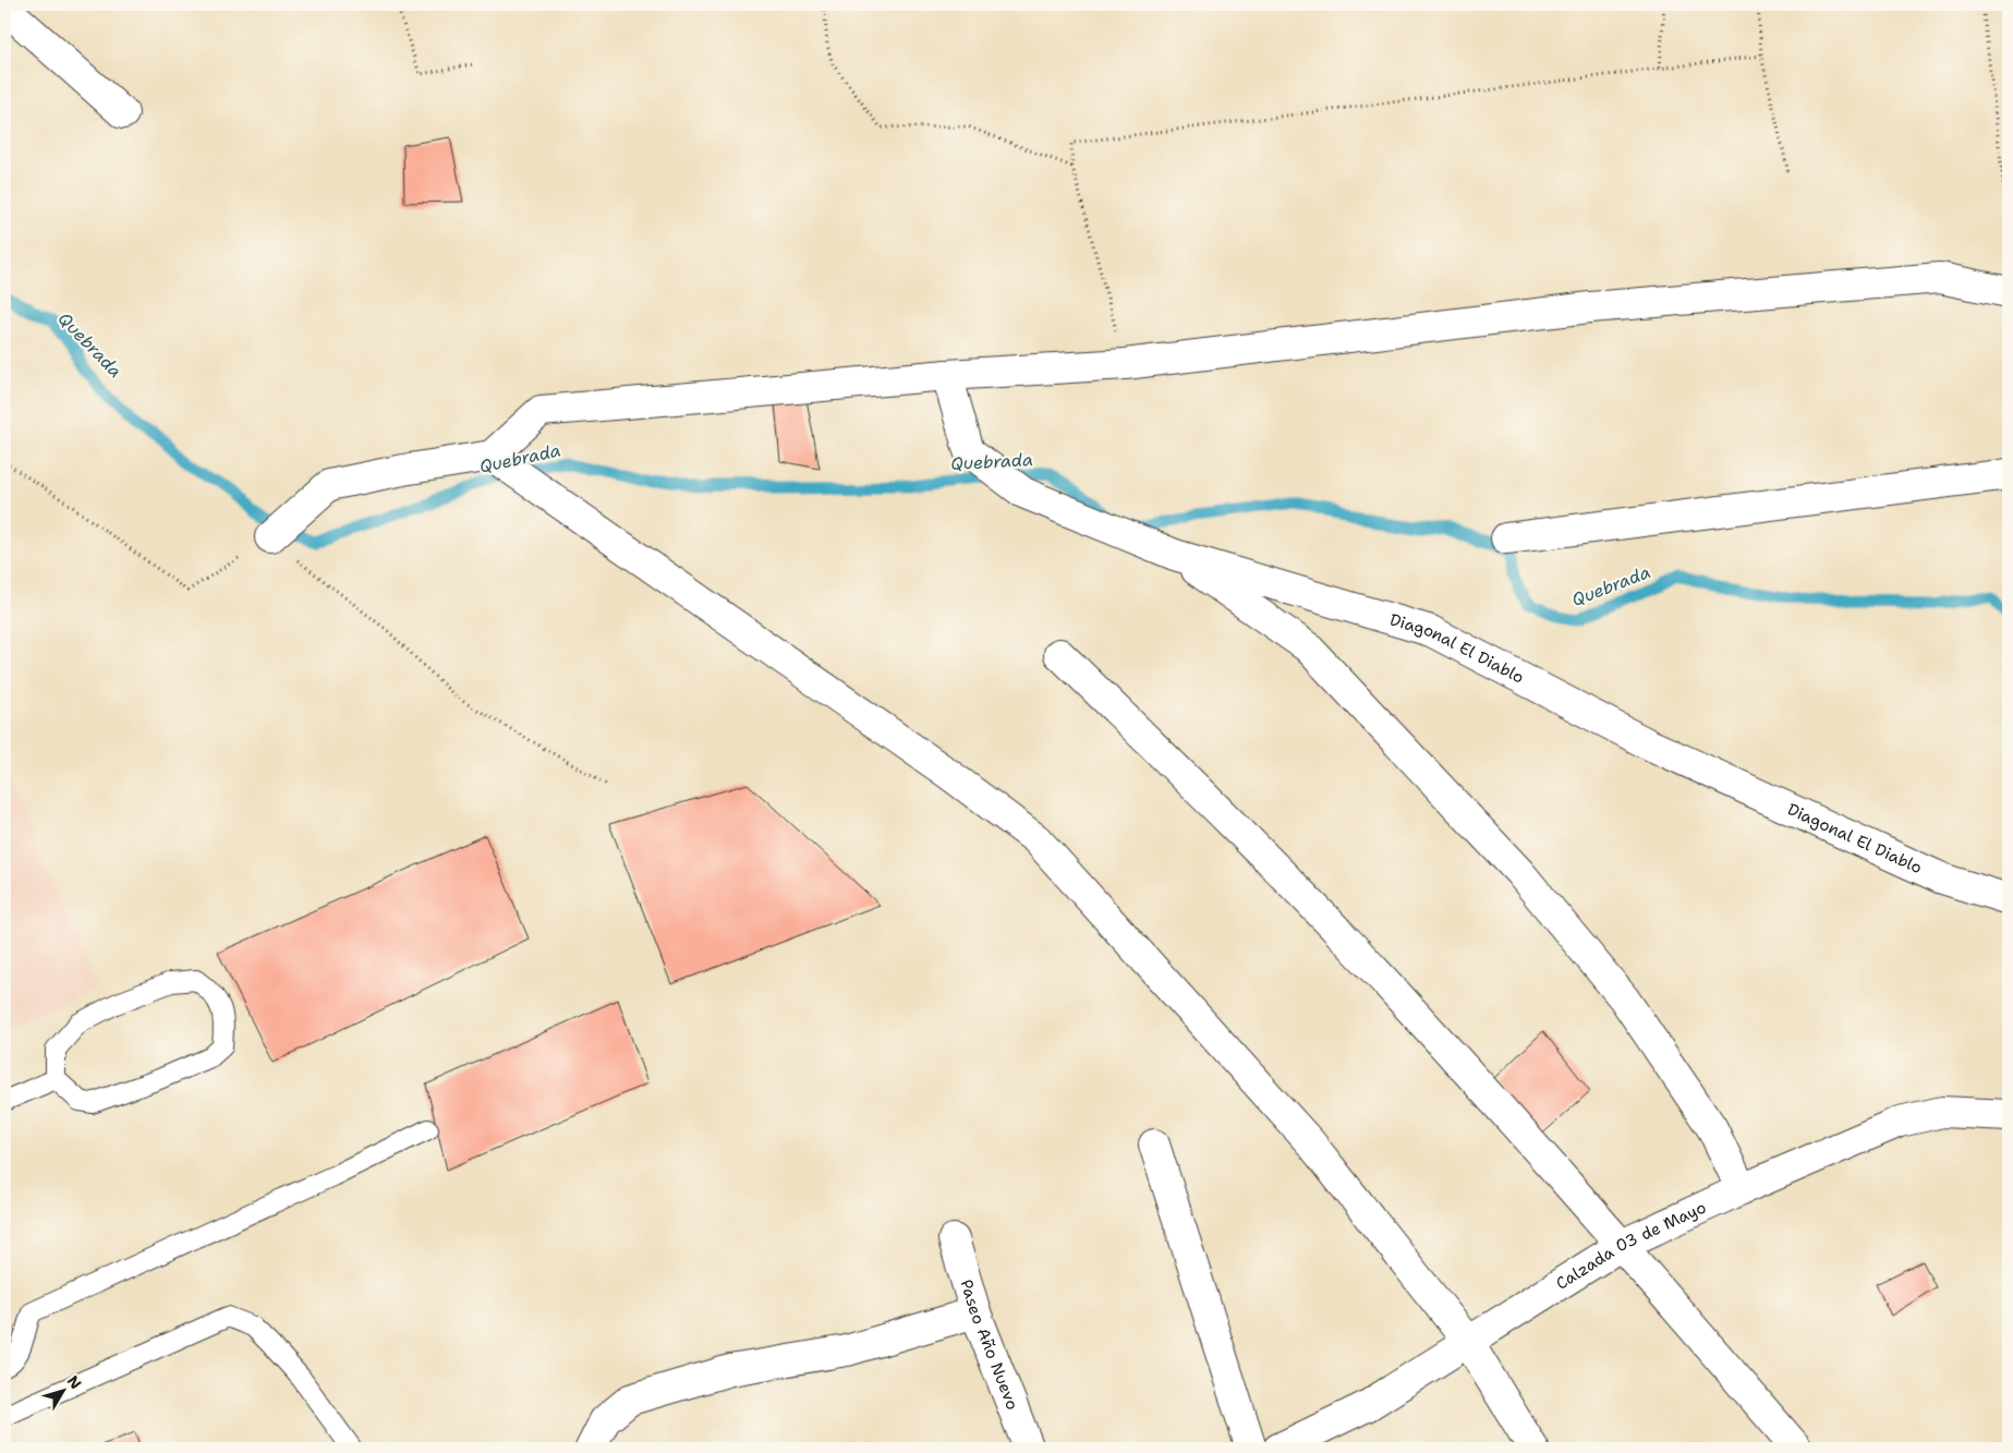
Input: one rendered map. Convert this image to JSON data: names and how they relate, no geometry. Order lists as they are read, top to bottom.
{
  "streets": {
    "street": ["Diagonal El Diablo", "Calzada 03 de Mayo", "Paseo Año Nuevo"]
  },
  "water": ["Quebrada"],
  "north": "top right"
}
